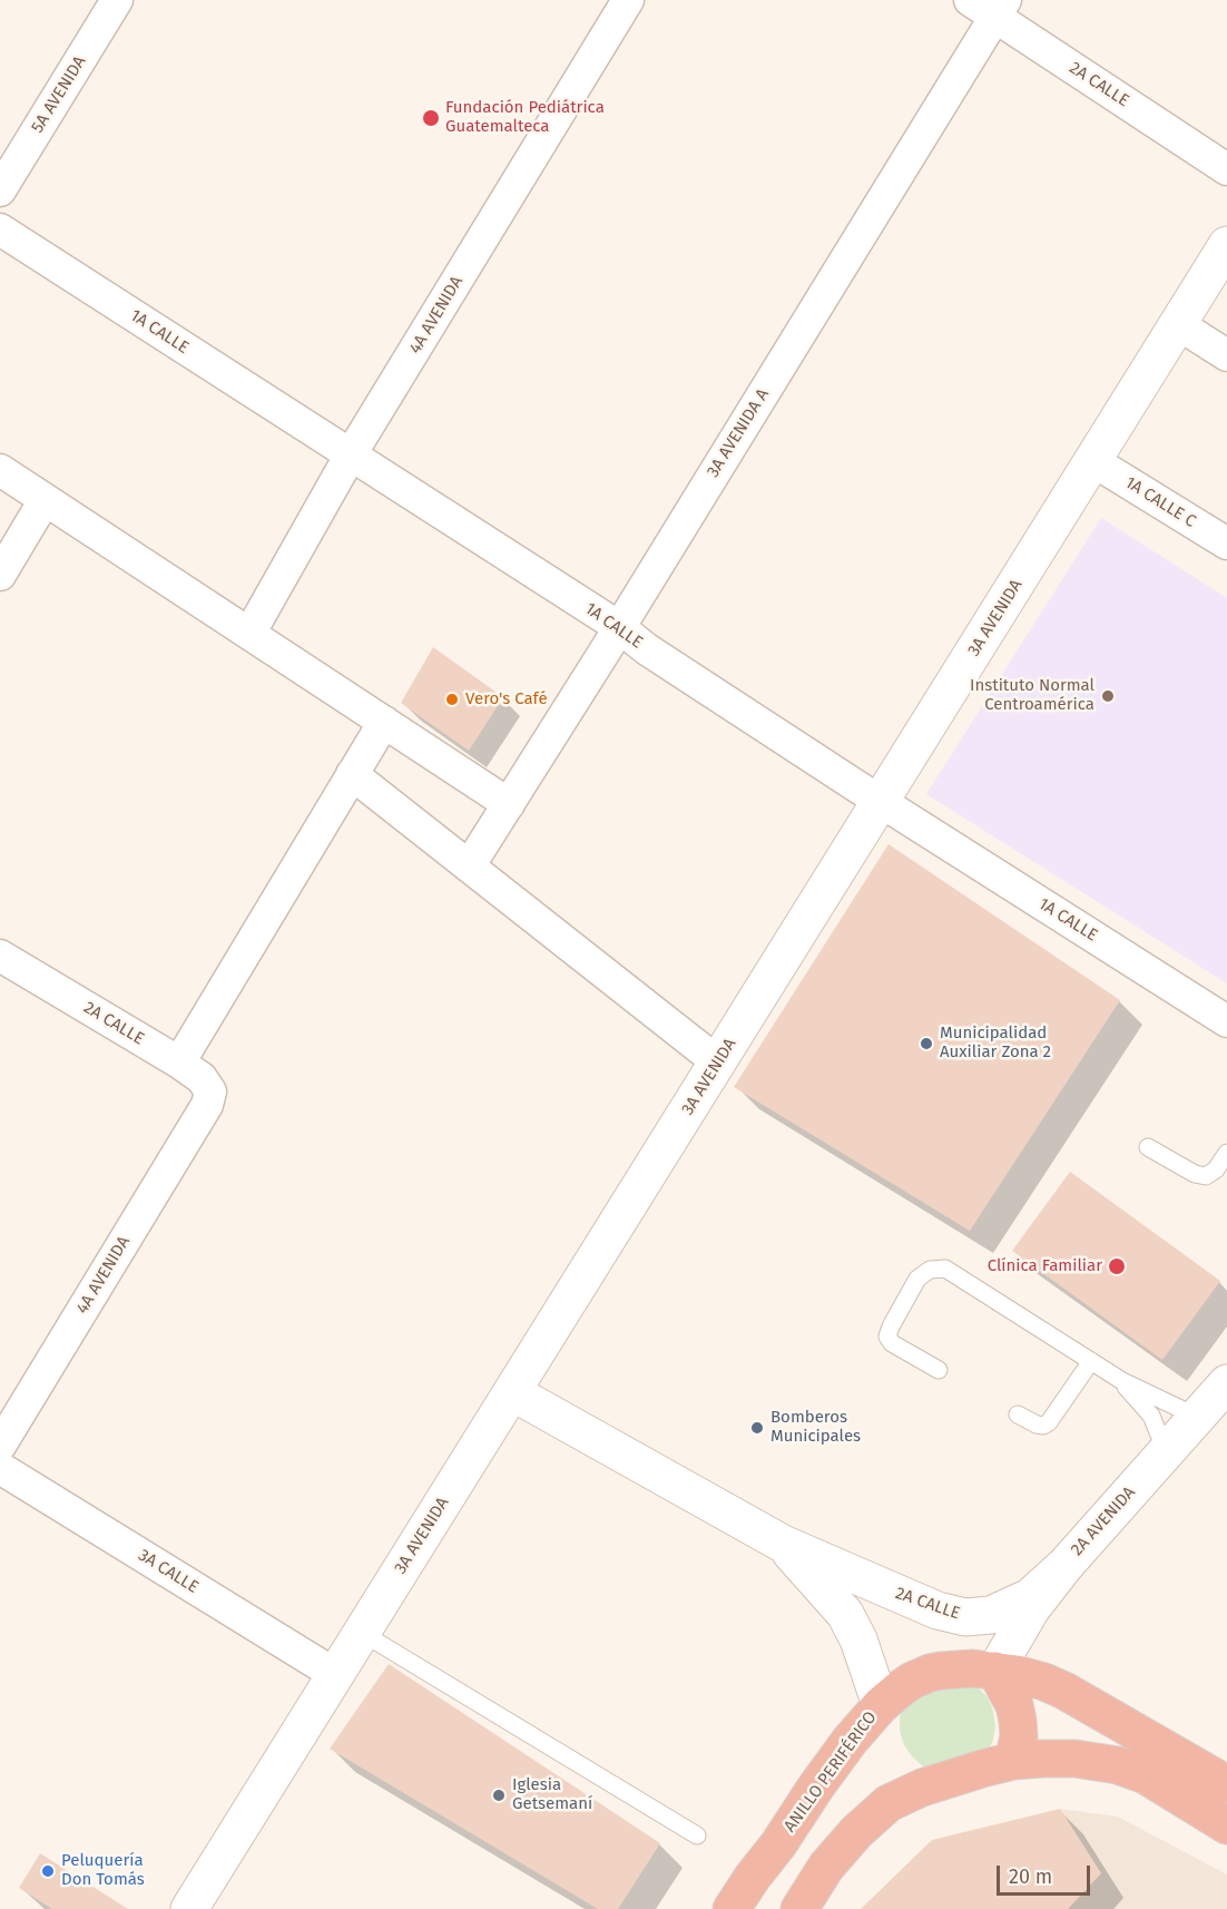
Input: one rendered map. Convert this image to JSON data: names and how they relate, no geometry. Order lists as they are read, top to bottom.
{
  "streets": {
    "highway": ["ANILLO PERIFÉRICO"],
    "street": [
      "2A CALLE",
      "5A AVENIDA",
      "4A AVENIDA",
      "1A CALLE",
      "3A AVENIDA A",
      "1A CALLE C",
      "3A AVENIDA",
      "2A AVENIDA",
      "3A CALLE"
    ]
  },
  "crossings": [
    ["2A CALLE", "4A AVENIDA"],
    ["2A CALLE", "3A AVENIDA A"],
    ["2A CALLE", "3A AVENIDA"],
    ["2A CALLE", "2A AVENIDA"],
    ["2A CALLE", "ANILLO PERIFÉRICO"],
    ["4A AVENIDA", "1A CALLE"],
    ["1A CALLE", "3A AVENIDA A"],
    ["1A CALLE", "3A AVENIDA"],
    ["1A CALLE C", "3A AVENIDA"],
    ["3A AVENIDA", "3A CALLE"],
    ["2A AVENIDA", "ANILLO PERIFÉRICO"]
  ],
  "places": [
    "Fundación Pediátrica Guatemalteca",
    "Instituto Normal Centroamérica",
    "Vero's Café",
    "Municipalidad Auxiliar Zona 2",
    "Clínica Familiar",
    "Bomberos Municipales",
    "Iglesia Getsemaní",
    "Peluquería Don Tomás"
  ],
  "scale_bar": "20 m"
}
